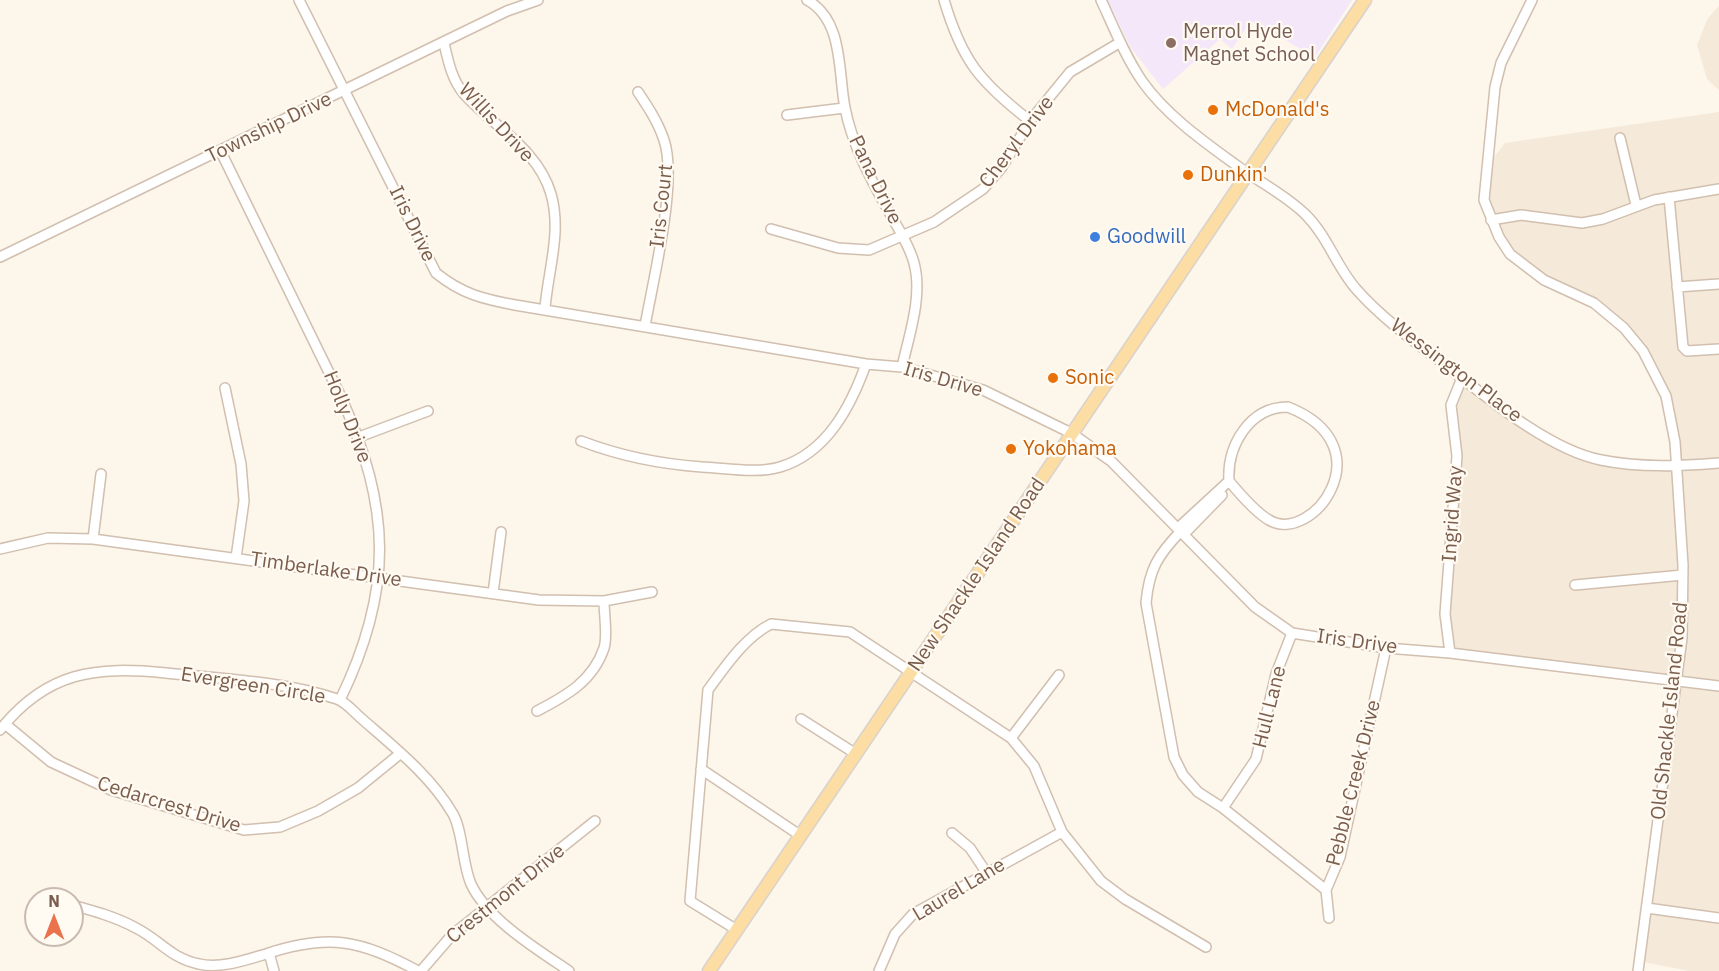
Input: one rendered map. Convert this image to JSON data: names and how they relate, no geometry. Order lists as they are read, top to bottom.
{
  "streets": {
    "main road": ["New Shackle Island Road"],
    "street": [
      "Willis Drive",
      "Township Drive",
      "Cheryl Drive",
      "Pana Drive",
      "Iris Court",
      "Iris Drive",
      "Wessington Place",
      "Holly Drive",
      "Ingrid Way",
      "Timberlake Drive",
      "Evergreen Circle",
      "Hull Lane",
      "Old Shackle Island Road",
      "Pebble Creek Drive",
      "Cedarcrest Drive",
      "Laurel Lane",
      "Crestmont Drive"
    ]
  },
  "crossings": [
    ["Willis Drive", "Township Drive"],
    ["Willis Drive", "Iris Drive"],
    ["Township Drive", "Iris Drive"],
    ["Township Drive", "Holly Drive"],
    ["Cheryl Drive", "Pana Drive"],
    ["Pana Drive", "Iris Drive"],
    ["Iris Court", "Iris Drive"],
    ["Iris Drive", "Ingrid Way"],
    ["Iris Drive", "New Shackle Island Road"],
    ["Iris Drive", "Hull Lane"],
    ["Iris Drive", "Old Shackle Island Road"],
    ["Iris Drive", "Pebble Creek Drive"],
    ["Wessington Place", "Ingrid Way"],
    ["Wessington Place", "New Shackle Island Road"],
    ["Wessington Place", "Old Shackle Island Road"],
    ["Holly Drive", "Timberlake Drive"],
    ["Holly Drive", "Evergreen Circle"],
    ["Evergreen Circle", "Cedarcrest Drive"],
    ["Evergreen Circle", "Crestmont Drive"]
  ],
  "places": [
    "Merrol Hyde Magnet School",
    "McDonald's",
    "Dunkin'",
    "Goodwill",
    "Sonic",
    "Yokohama"
  ],
  "north": "top"
}
